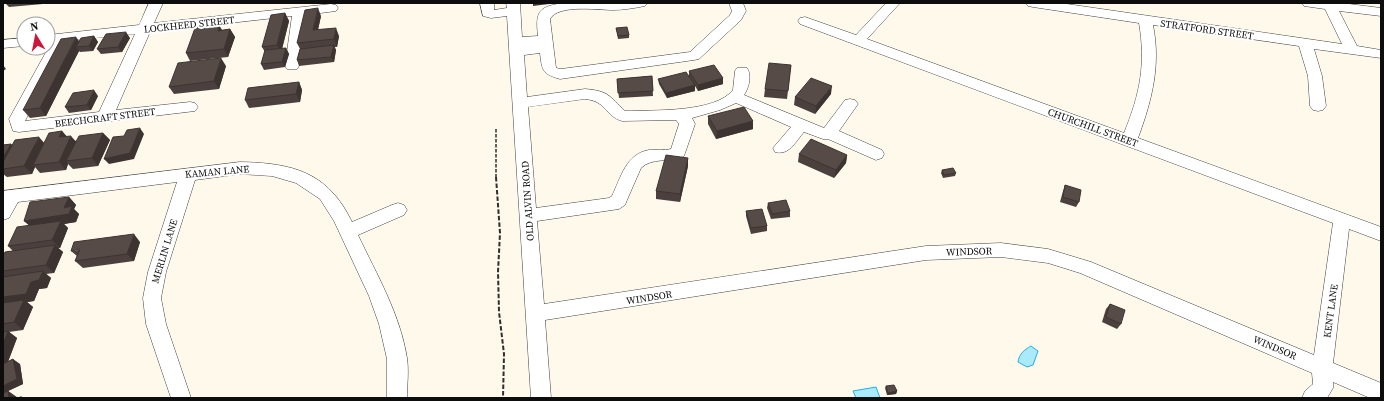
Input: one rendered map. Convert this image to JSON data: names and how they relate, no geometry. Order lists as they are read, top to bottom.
{
  "streets": {
    "street": [
      "LOCKHEED STREET",
      "STRATFORD STREET",
      "BEECHCRAFT STREET",
      "CHURCHILL STREET",
      "KAMAN LANE",
      "OLD ALVIN ROAD",
      "MERLIN LANE",
      "WINDSOR",
      "KENT LANE"
    ]
  },
  "crossings": [
    ["CHURCHILL STREET", "KENT LANE"],
    ["KAMAN LANE", "MERLIN LANE"],
    ["OLD ALVIN ROAD", "WINDSOR"],
    ["WINDSOR", "KENT LANE"]
  ],
  "north": "top"
}
